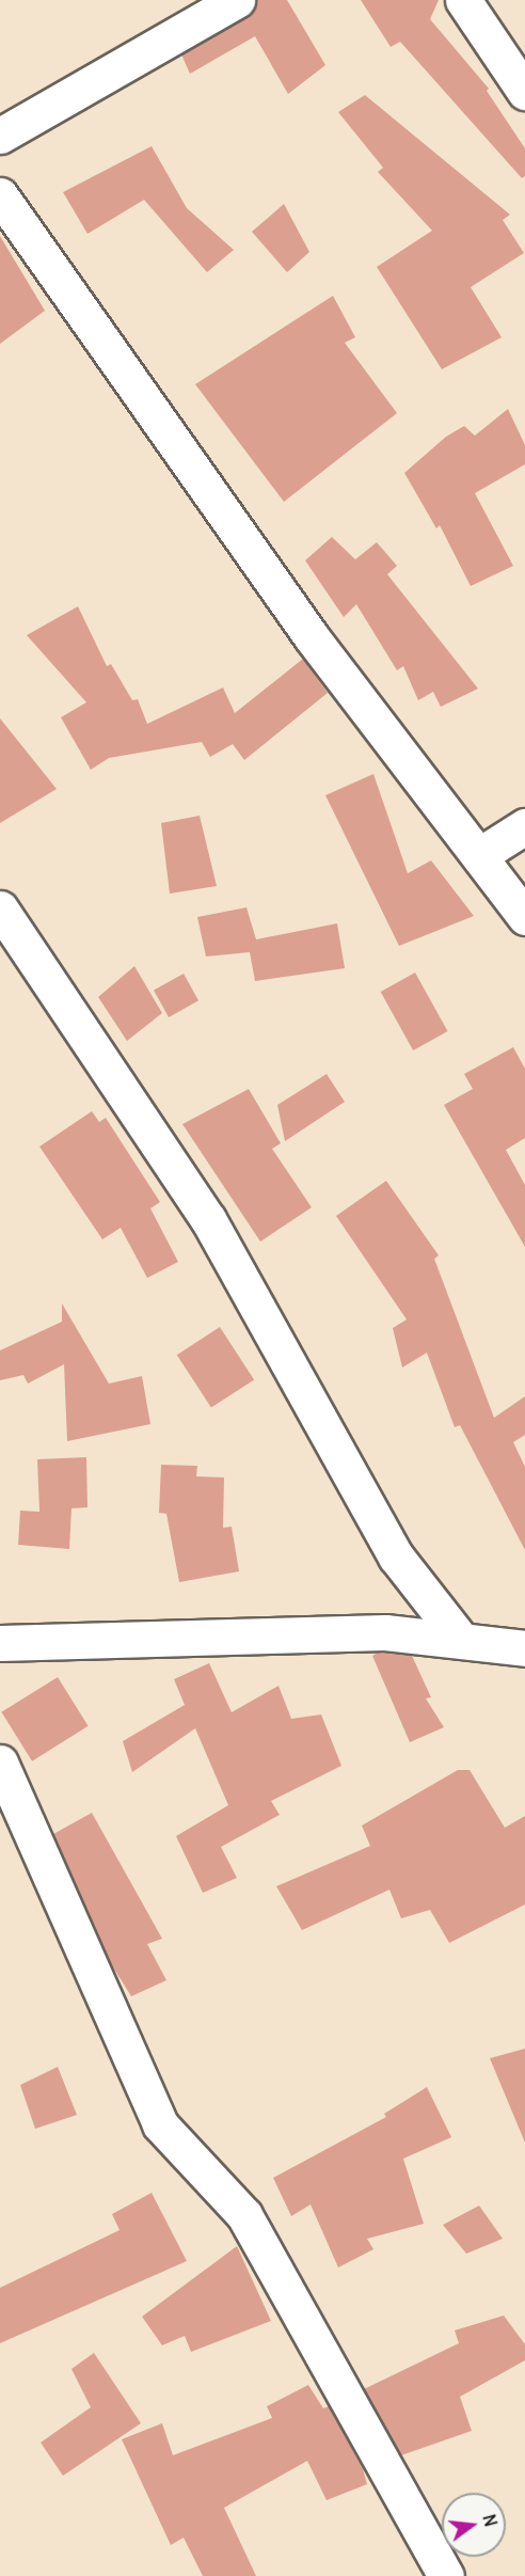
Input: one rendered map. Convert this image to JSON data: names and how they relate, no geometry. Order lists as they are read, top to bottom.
{
  "north": "right"
}
